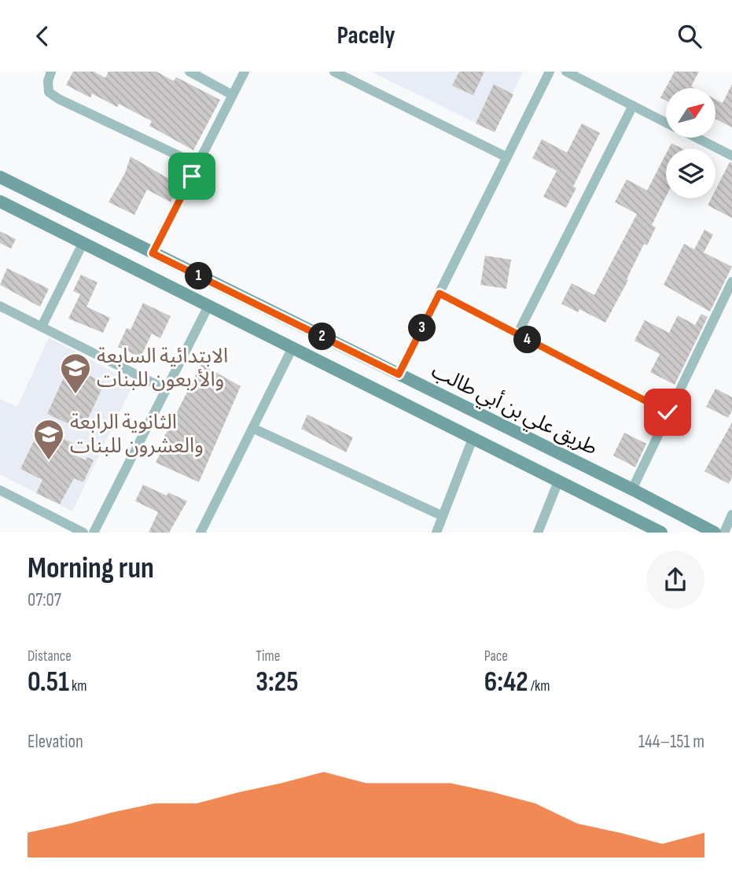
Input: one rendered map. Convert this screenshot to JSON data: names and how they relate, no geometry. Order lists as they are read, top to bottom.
{
  "streets": {
    "main road": ["طريق علي بن أبي طالب"]
  },
  "places": {
    "school or university": ["الابتدائية السابعة والأربعون للبنات", "الثانوية الرابعة والعشرون للبنات"]
  },
  "north": "top right",
  "page": {
    "header": "Pacely",
    "pins": [
      "1",
      "3",
      "2",
      "4"
    ],
    "heading": ["Morning run", "07:07"],
    "stats": [
      ["Distance", "0.51 km"],
      ["Time", "3:25"],
      ["Pace", "6:42 /km"]
    ],
    "chart": ["Elevation", "144–151 m"]
  }
}
